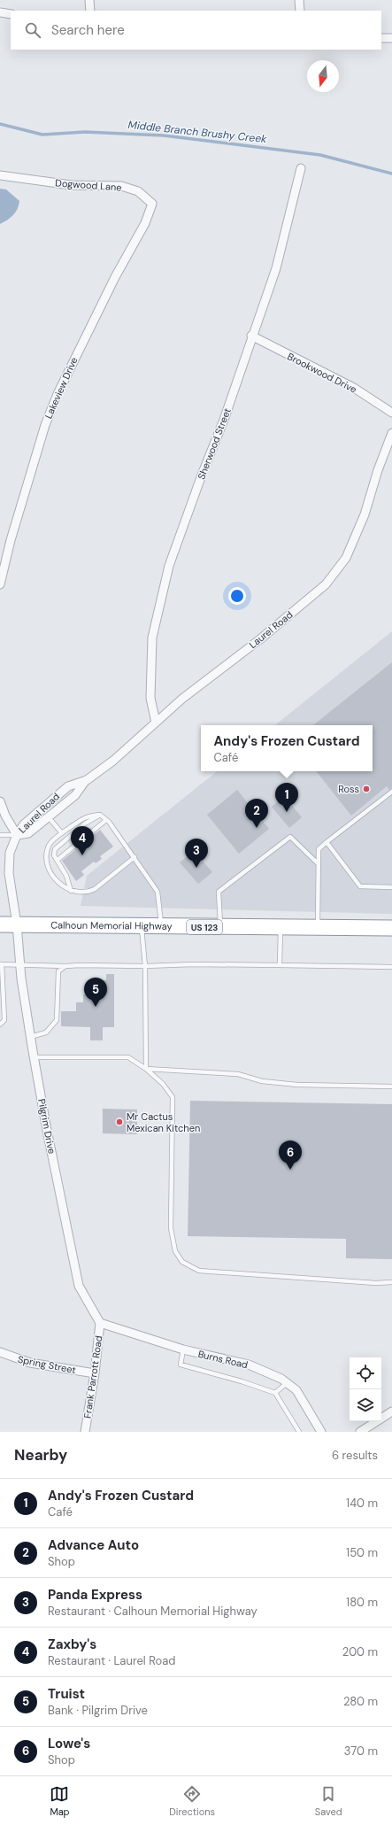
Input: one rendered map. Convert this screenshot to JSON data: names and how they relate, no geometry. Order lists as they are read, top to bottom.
{
  "streets": {
    "highway": ["Calhoun Memorial Highway", "US 123"],
    "street": [
      "Dogwood Lane",
      "Brookwood Drive",
      "Lakeview Drive",
      "Sherwood Street",
      "Laurel Road",
      "Pilgrim Drive",
      "Burns Road",
      "Spring Street",
      "Frank Parrott Road"
    ]
  },
  "crossings": [
    ["Dogwood Lane", "Lakeview Drive"],
    ["Brookwood Drive", "Sherwood Street"],
    ["Sherwood Street", "Laurel Road"],
    ["Calhoun Memorial Highway", "Pilgrim Drive"],
    ["Pilgrim Drive", "Burns Road"],
    ["Pilgrim Drive", "Frank Parrott Road"],
    ["Burns Road", "Frank Parrott Road"],
    ["Spring Street", "Frank Parrott Road"]
  ],
  "water": ["Middle Branch Brushy Creek"],
  "places": ["Ross", "Mr Cactus Mexican Kitchen"],
  "north": "bottom",
  "page": {
    "search": "Search here",
    "popup": ["Andy's Frozen Custard", "Café"],
    "pins": [
      "1",
      "2",
      "4",
      "3",
      "5",
      "6"
    ],
    "heading": ["Nearby", "6 results"],
    "list": [
      {
        "mark": "1",
        "name": "Andy's Frozen Custard",
        "note": "Café",
        "value": "140 m"
      },
      {
        "mark": "2",
        "name": "Advance Auto",
        "note": "Shop",
        "value": "150 m"
      },
      {
        "mark": "3",
        "name": "Panda Express",
        "note": "Restaurant · Calhoun Memorial Highway",
        "value": "180 m"
      },
      {
        "mark": "4",
        "name": "Zaxby's",
        "note": "Restaurant · Laurel Road",
        "value": "200 m"
      },
      {
        "mark": "5",
        "name": "Truist",
        "note": "Bank · Pilgrim Drive",
        "value": "280 m"
      },
      {
        "mark": "6",
        "name": "Lowe's",
        "note": "Shop",
        "value": "370 m"
      }
    ],
    "nav": ["Map", "Directions", "Saved"]
  }
}
